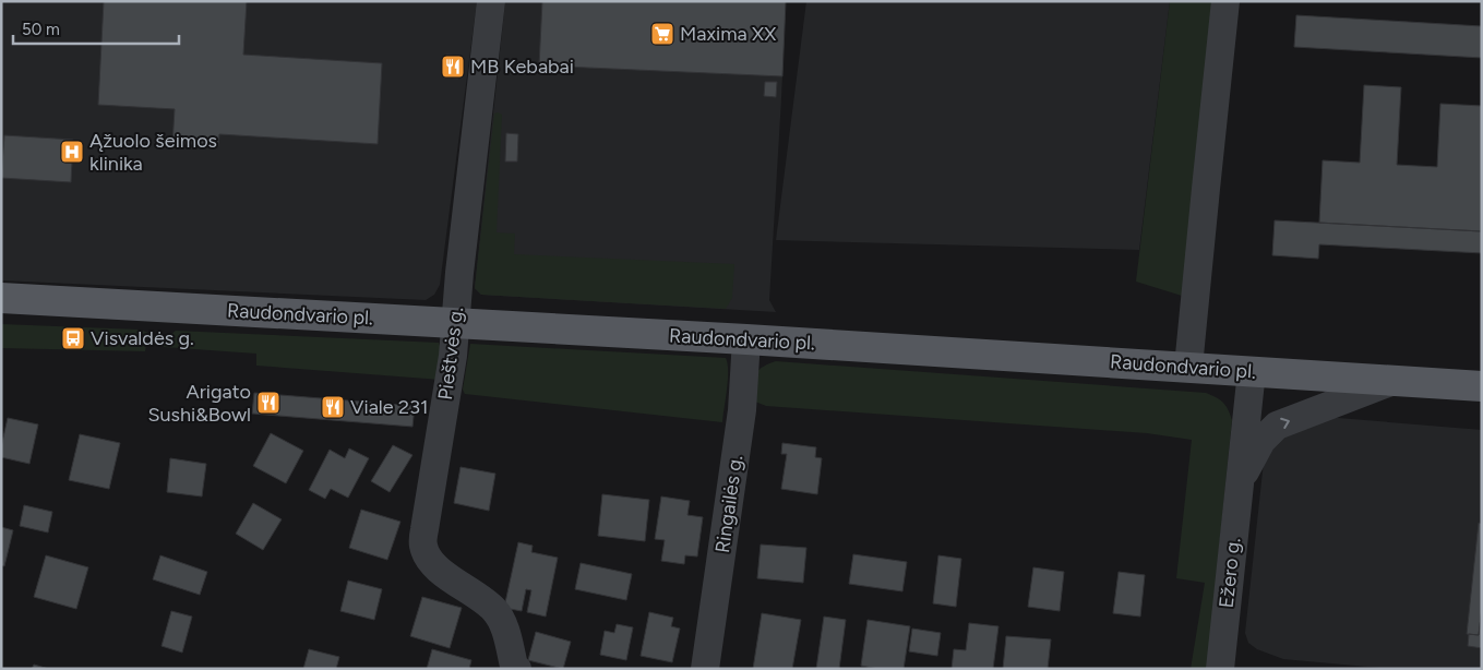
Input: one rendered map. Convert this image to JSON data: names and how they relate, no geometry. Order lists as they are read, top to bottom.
{
  "streets": {
    "main road": ["Raudondvario pl."],
    "street": ["Pieštvės g.", "Ringailės g.", "Ežero g."]
  },
  "crossings": [
    ["Raudondvario pl.", "Pieštvės g."],
    ["Raudondvario pl.", "Ringailės g."],
    ["Raudondvario pl.", "Ežero g."]
  ],
  "one_way": ["Ežero g."],
  "places": {
    "supermarket": ["Maxima XX"],
    "restaurant": ["MB Kebabai", "Arigato Sushi&Bowl", "Viale 231"],
    "hospital": ["Ąžuolo šeimos klinika"],
    "bus stop": ["Visvaldės g."]
  },
  "scale_bar": "50 m"
}
